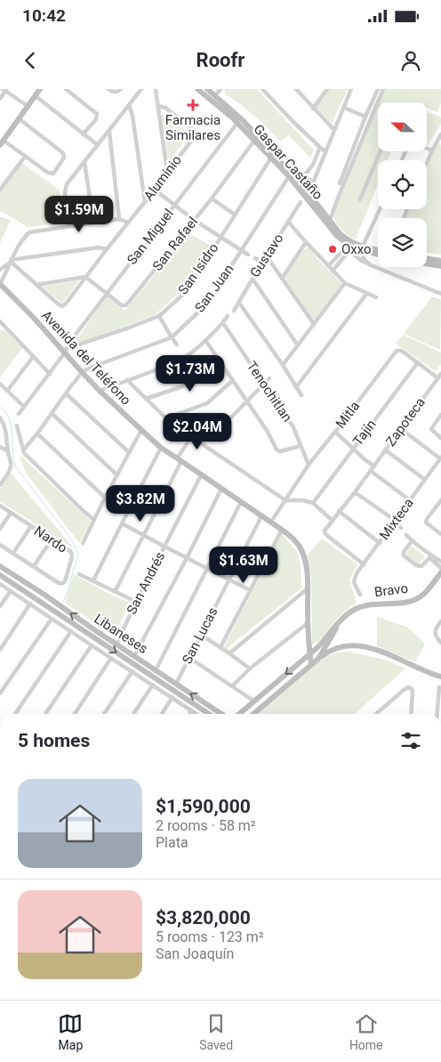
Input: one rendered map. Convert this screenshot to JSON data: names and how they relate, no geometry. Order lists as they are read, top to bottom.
{
  "streets": {
    "main road": [
      "Gaspar Castaño",
      "Avenida del Teléfono",
      "Bravo",
      "Libaneses"
    ],
    "street": [
      "Aluminio",
      "San Miguel",
      "San Rafael",
      "Gustavo",
      "San Isidro",
      "San Juan",
      "Tenochitlan",
      "Mitla",
      "Zapoteca",
      "Tajín",
      "Mixteca",
      "Nardo",
      "San Andrés",
      "San Lucas"
    ]
  },
  "crossings": [
    ["Gaspar Castaño", "San Miguel"],
    ["Gaspar Castaño", "San Rafael"],
    ["Gaspar Castaño", "San Isidro"],
    ["Gaspar Castaño", "San Juan"],
    ["Aluminio", "San Rafael"],
    ["San Miguel", "San Rafael"],
    ["San Miguel", "San Isidro"],
    ["San Miguel", "Avenida del Teléfono"],
    ["San Isidro", "Avenida del Teléfono"],
    ["San Juan", "Avenida del Teléfono"],
    ["Avenida del Teléfono", "Mitla"],
    ["Avenida del Teléfono", "San Andrés"],
    ["Avenida del Teléfono", "Bravo"],
    ["Avenida del Teléfono", "San Lucas"],
    ["Tenochitlan", "Mitla"],
    ["Mitla", "Zapoteca"],
    ["Mitla", "Tajín"],
    ["Zapoteca", "Mixteca"],
    ["San Andrés", "Libaneses"],
    ["Libaneses", "San Lucas"]
  ],
  "places": {
    "health": ["Farmacia Similares"],
    "other": ["Oxxo"]
  },
  "north": "left",
  "page": {
    "status": "10:42",
    "header": "Roofr",
    "price": [
      "$1.59M",
      "$1.73M",
      "$2.04M",
      "$3.82M",
      "$1.63M"
    ],
    "heading": "5 homes",
    "list": [
      {
        "name": "$1,590,000",
        "note": "2 rooms · 58 m² · Plata"
      },
      {
        "name": "$3,820,000",
        "note": "5 rooms · 123 m² · San Joaquín"
      }
    ],
    "tabs": ["Map", "Saved", "Home"]
  }
}
